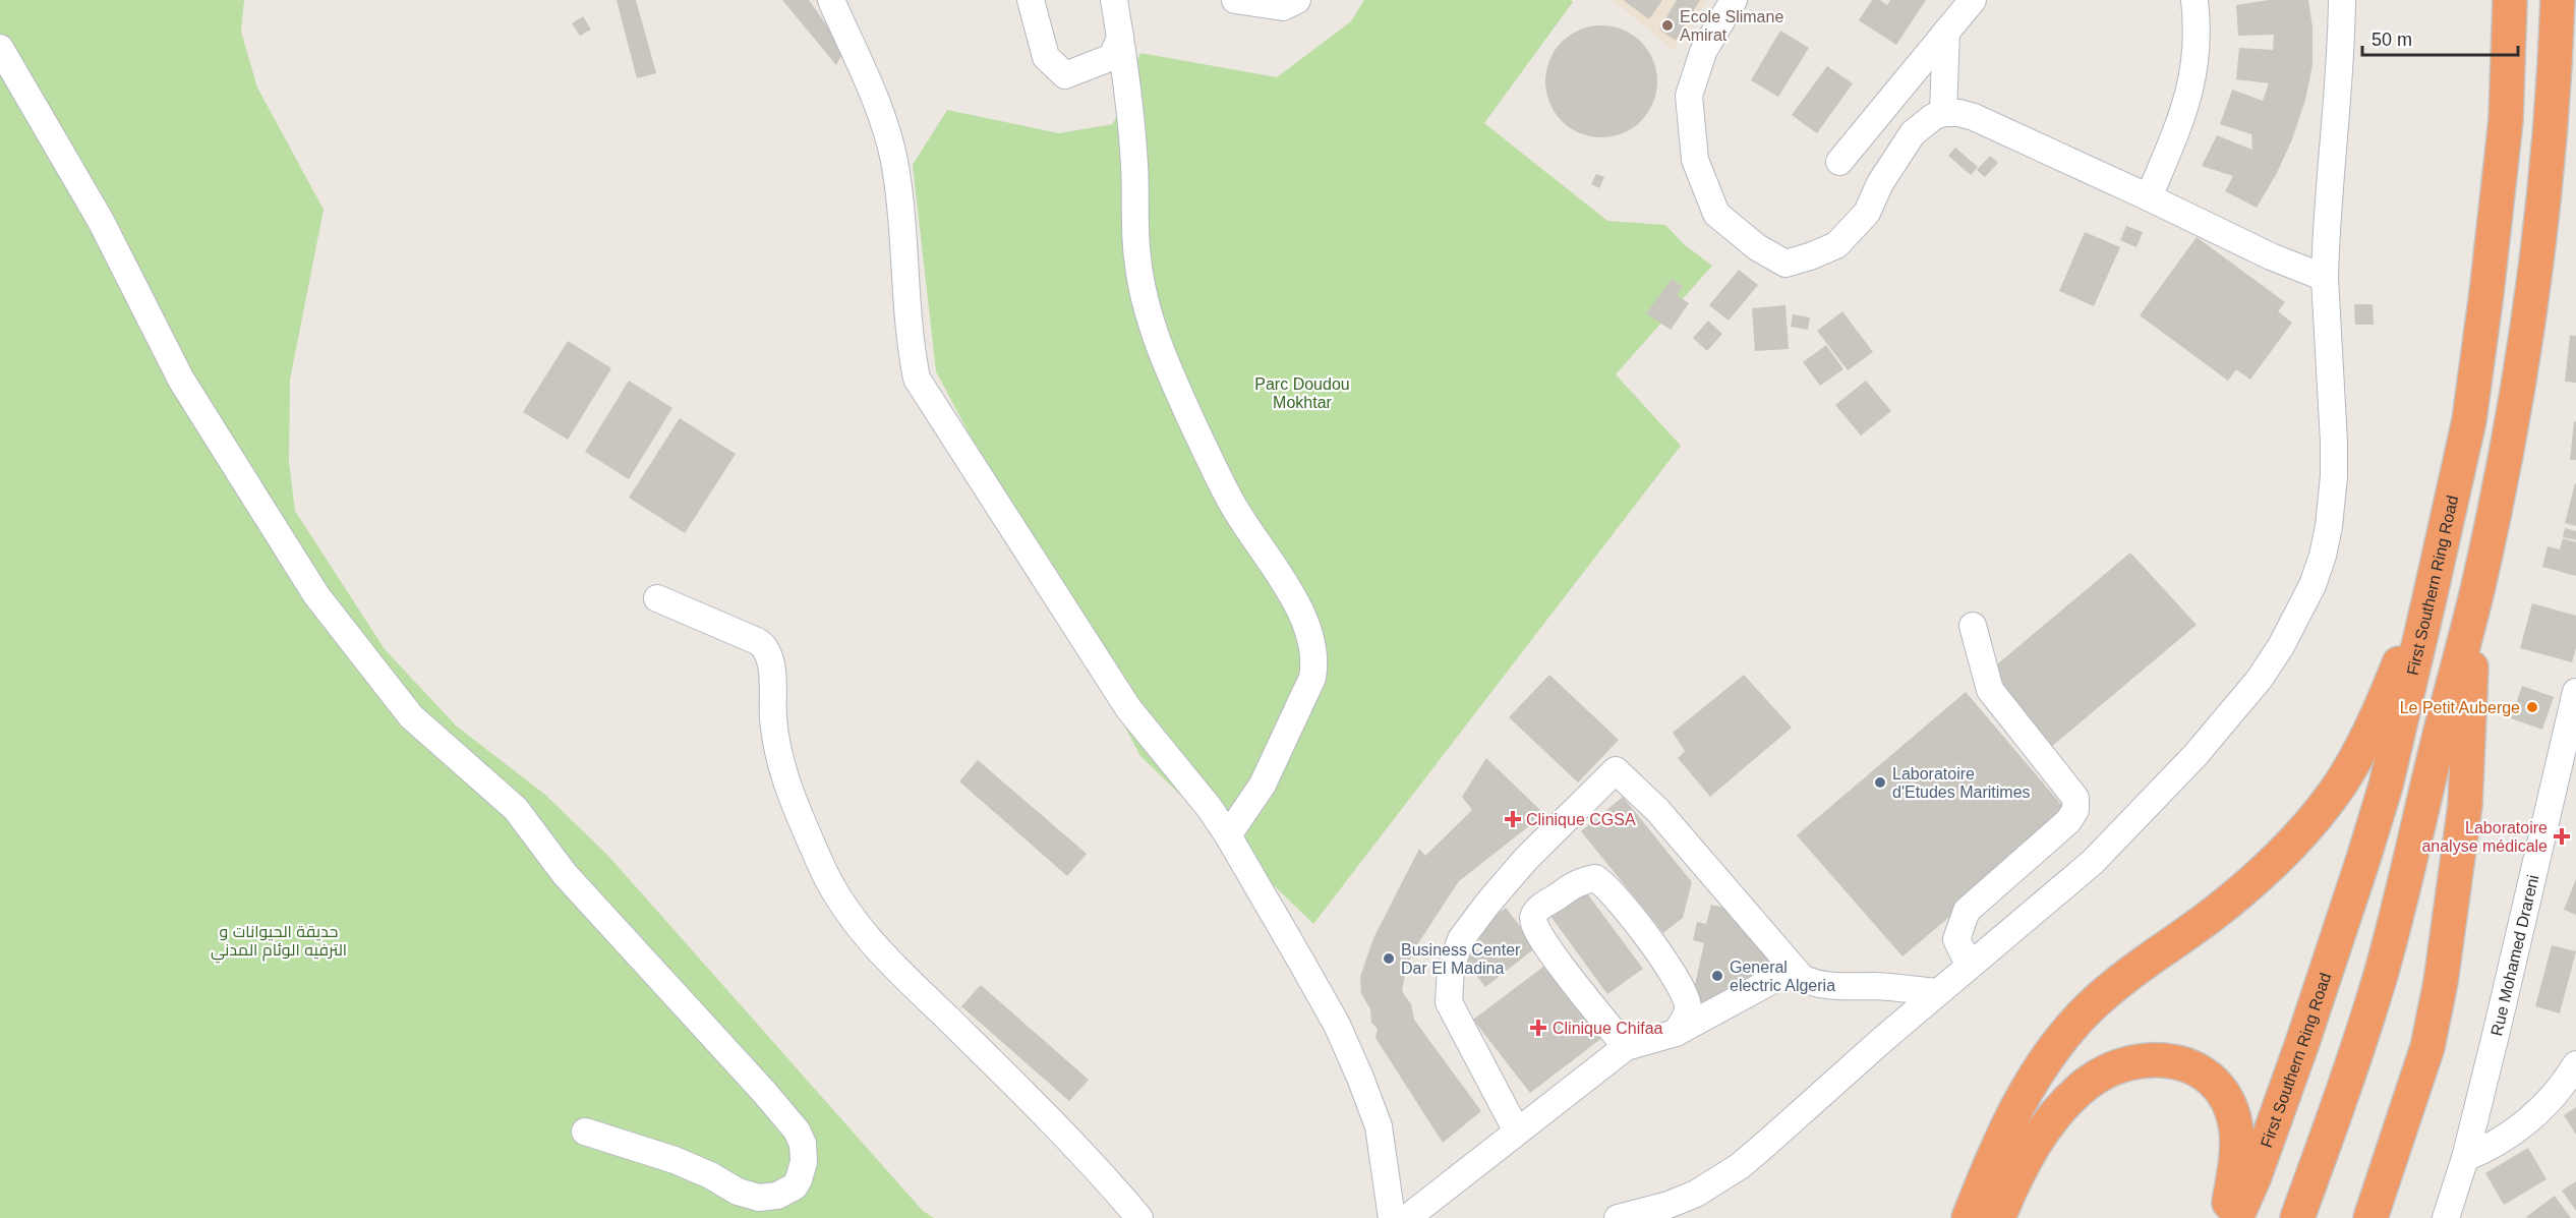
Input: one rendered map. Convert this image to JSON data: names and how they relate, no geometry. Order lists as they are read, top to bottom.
{
  "streets": {
    "highway": ["First Southern Ring Road"],
    "street": ["Rue Mohamed Drareni"]
  },
  "parks": ["Parc Doudou Mokhtar", "حديقة الحيوانات و الترفيه الوئام المدني"],
  "places": {
    "other": [
      "Ecole Slimane Amirat",
      "Le Petit Auberge",
      "Laboratoire d'Etudes Maritimes",
      "Business Center Dar El Madina",
      "General electric Algeria"
    ],
    "health": ["Clinique CGSA", "Laboratoire analyse médicale", "Clinique Chifaa"]
  },
  "scale_bar": "50 m"
}
